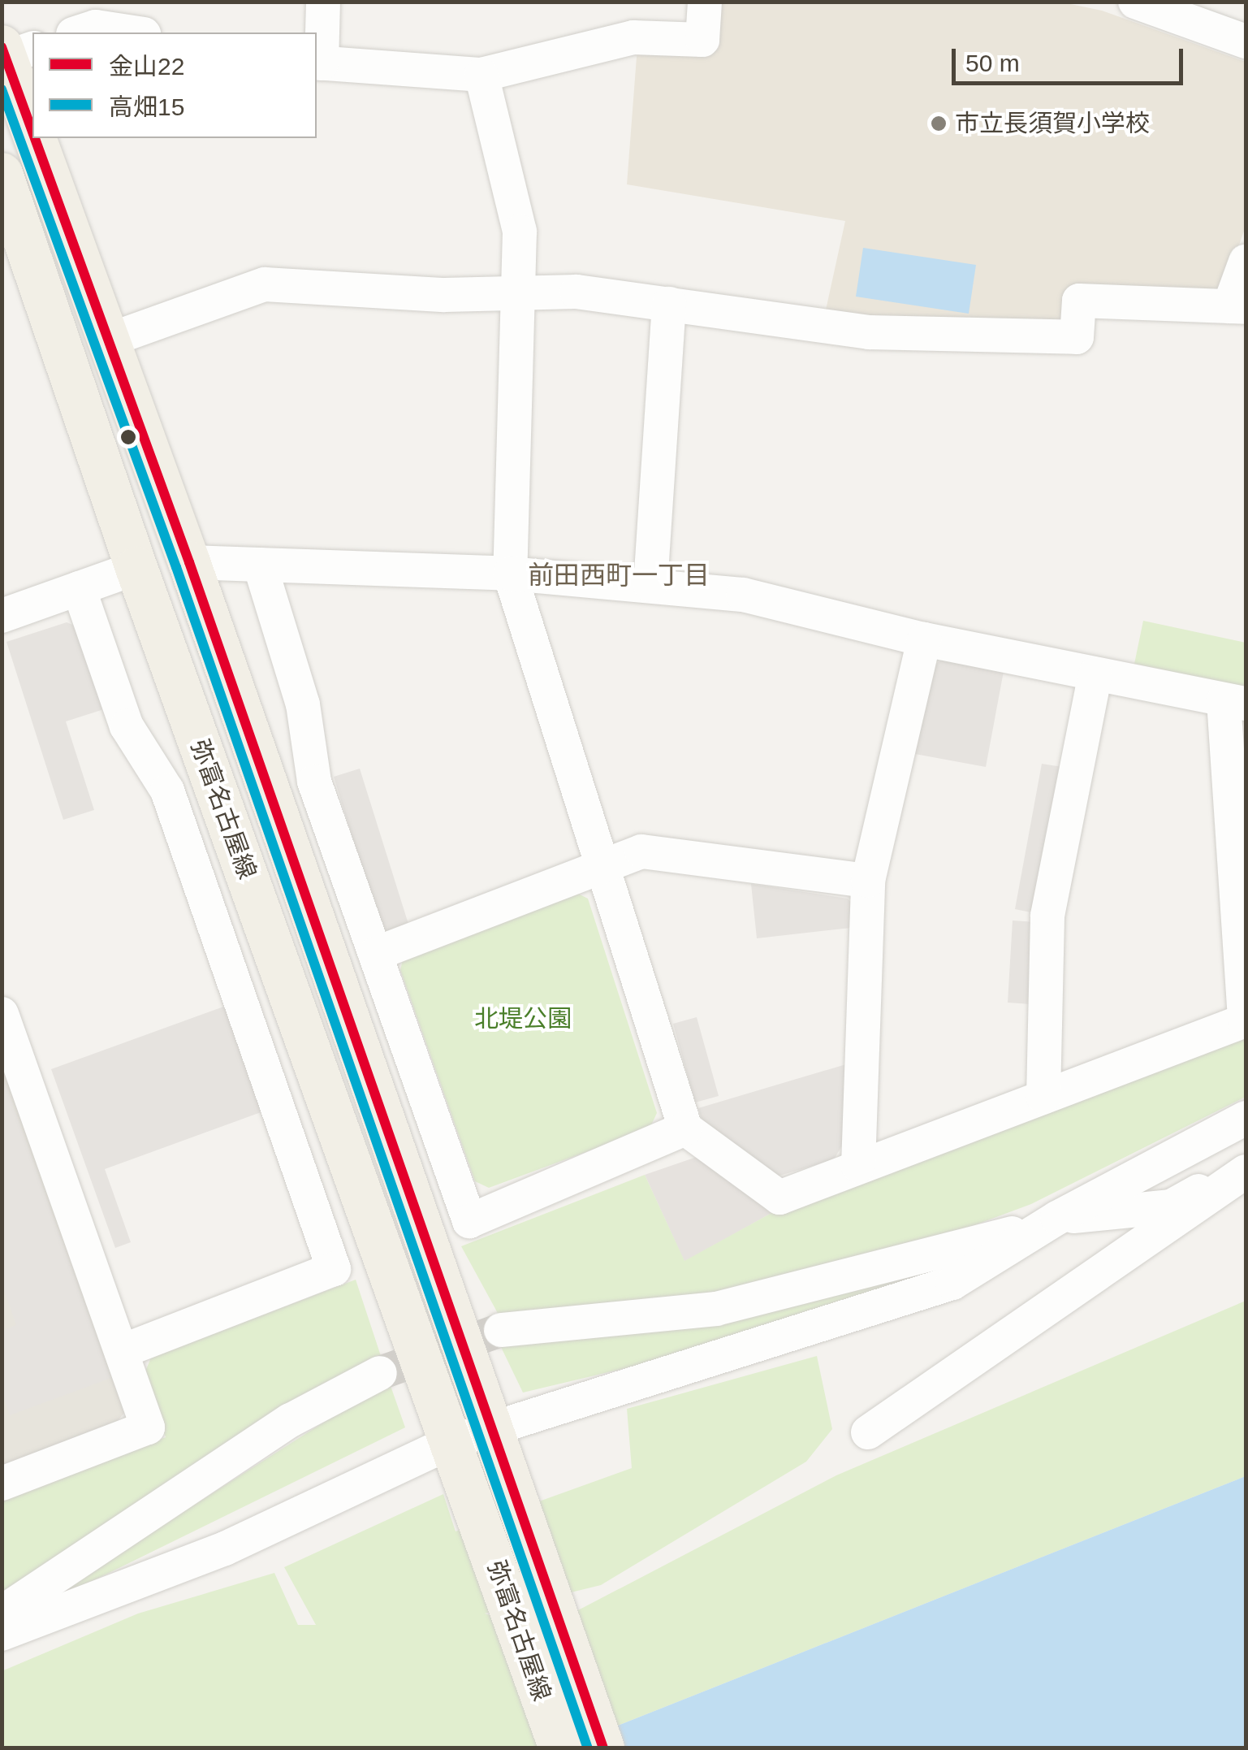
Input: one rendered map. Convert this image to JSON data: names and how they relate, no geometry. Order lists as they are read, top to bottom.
{
  "streets": {
    "main road": ["弥富名古屋線"]
  },
  "districts": ["前田西町一丁目"],
  "parks": ["北堤公園"],
  "places": ["市立長須賀小学校"],
  "lines": ["transit line 金山22", "transit line 高畑15"],
  "legend": ["金山22", "高畑15"],
  "scale_bar": "50 m"
}
